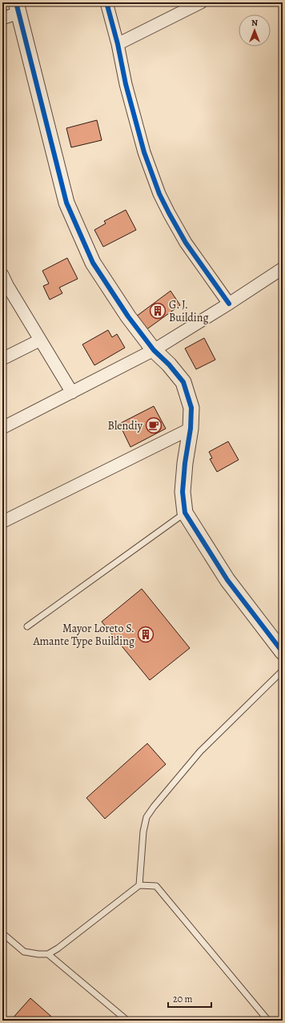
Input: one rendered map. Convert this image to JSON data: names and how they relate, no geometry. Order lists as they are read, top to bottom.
{
  "places": {
    "building": ["G. J. Building", "Mayor Loreto S. Amante Type Building"],
    "cafe": ["Blendiy"]
  },
  "scale_bar": "20 m",
  "north": "top"
}
